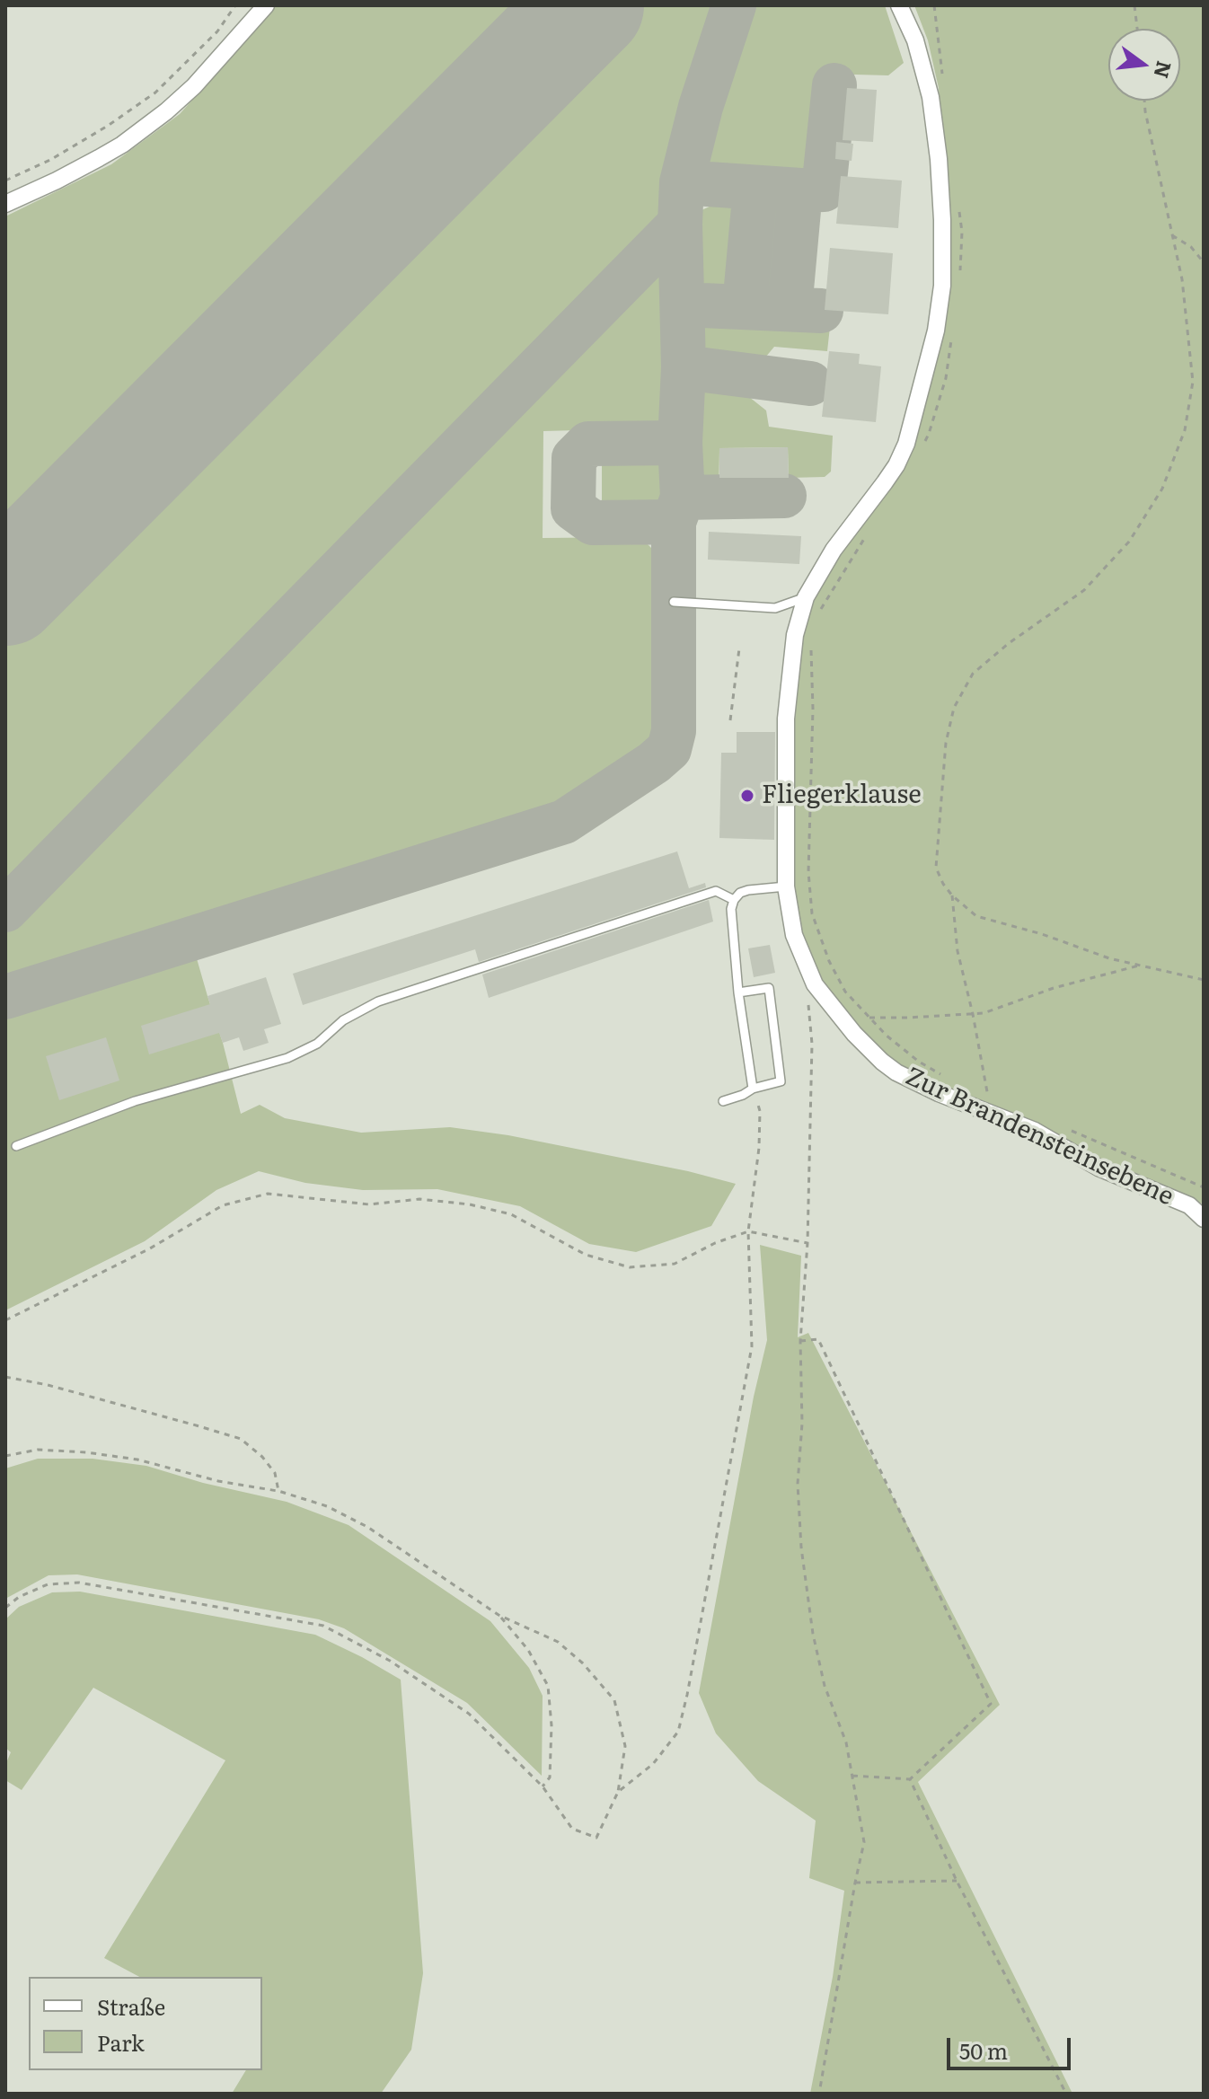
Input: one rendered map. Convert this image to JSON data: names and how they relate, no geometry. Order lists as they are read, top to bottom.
{
  "streets": {
    "street": ["Zur Brandensteinsebene"]
  },
  "places": ["Fliegerklause"],
  "legend": ["Straße", "Park"],
  "scale_bar": "50 m",
  "north": "right"
}
